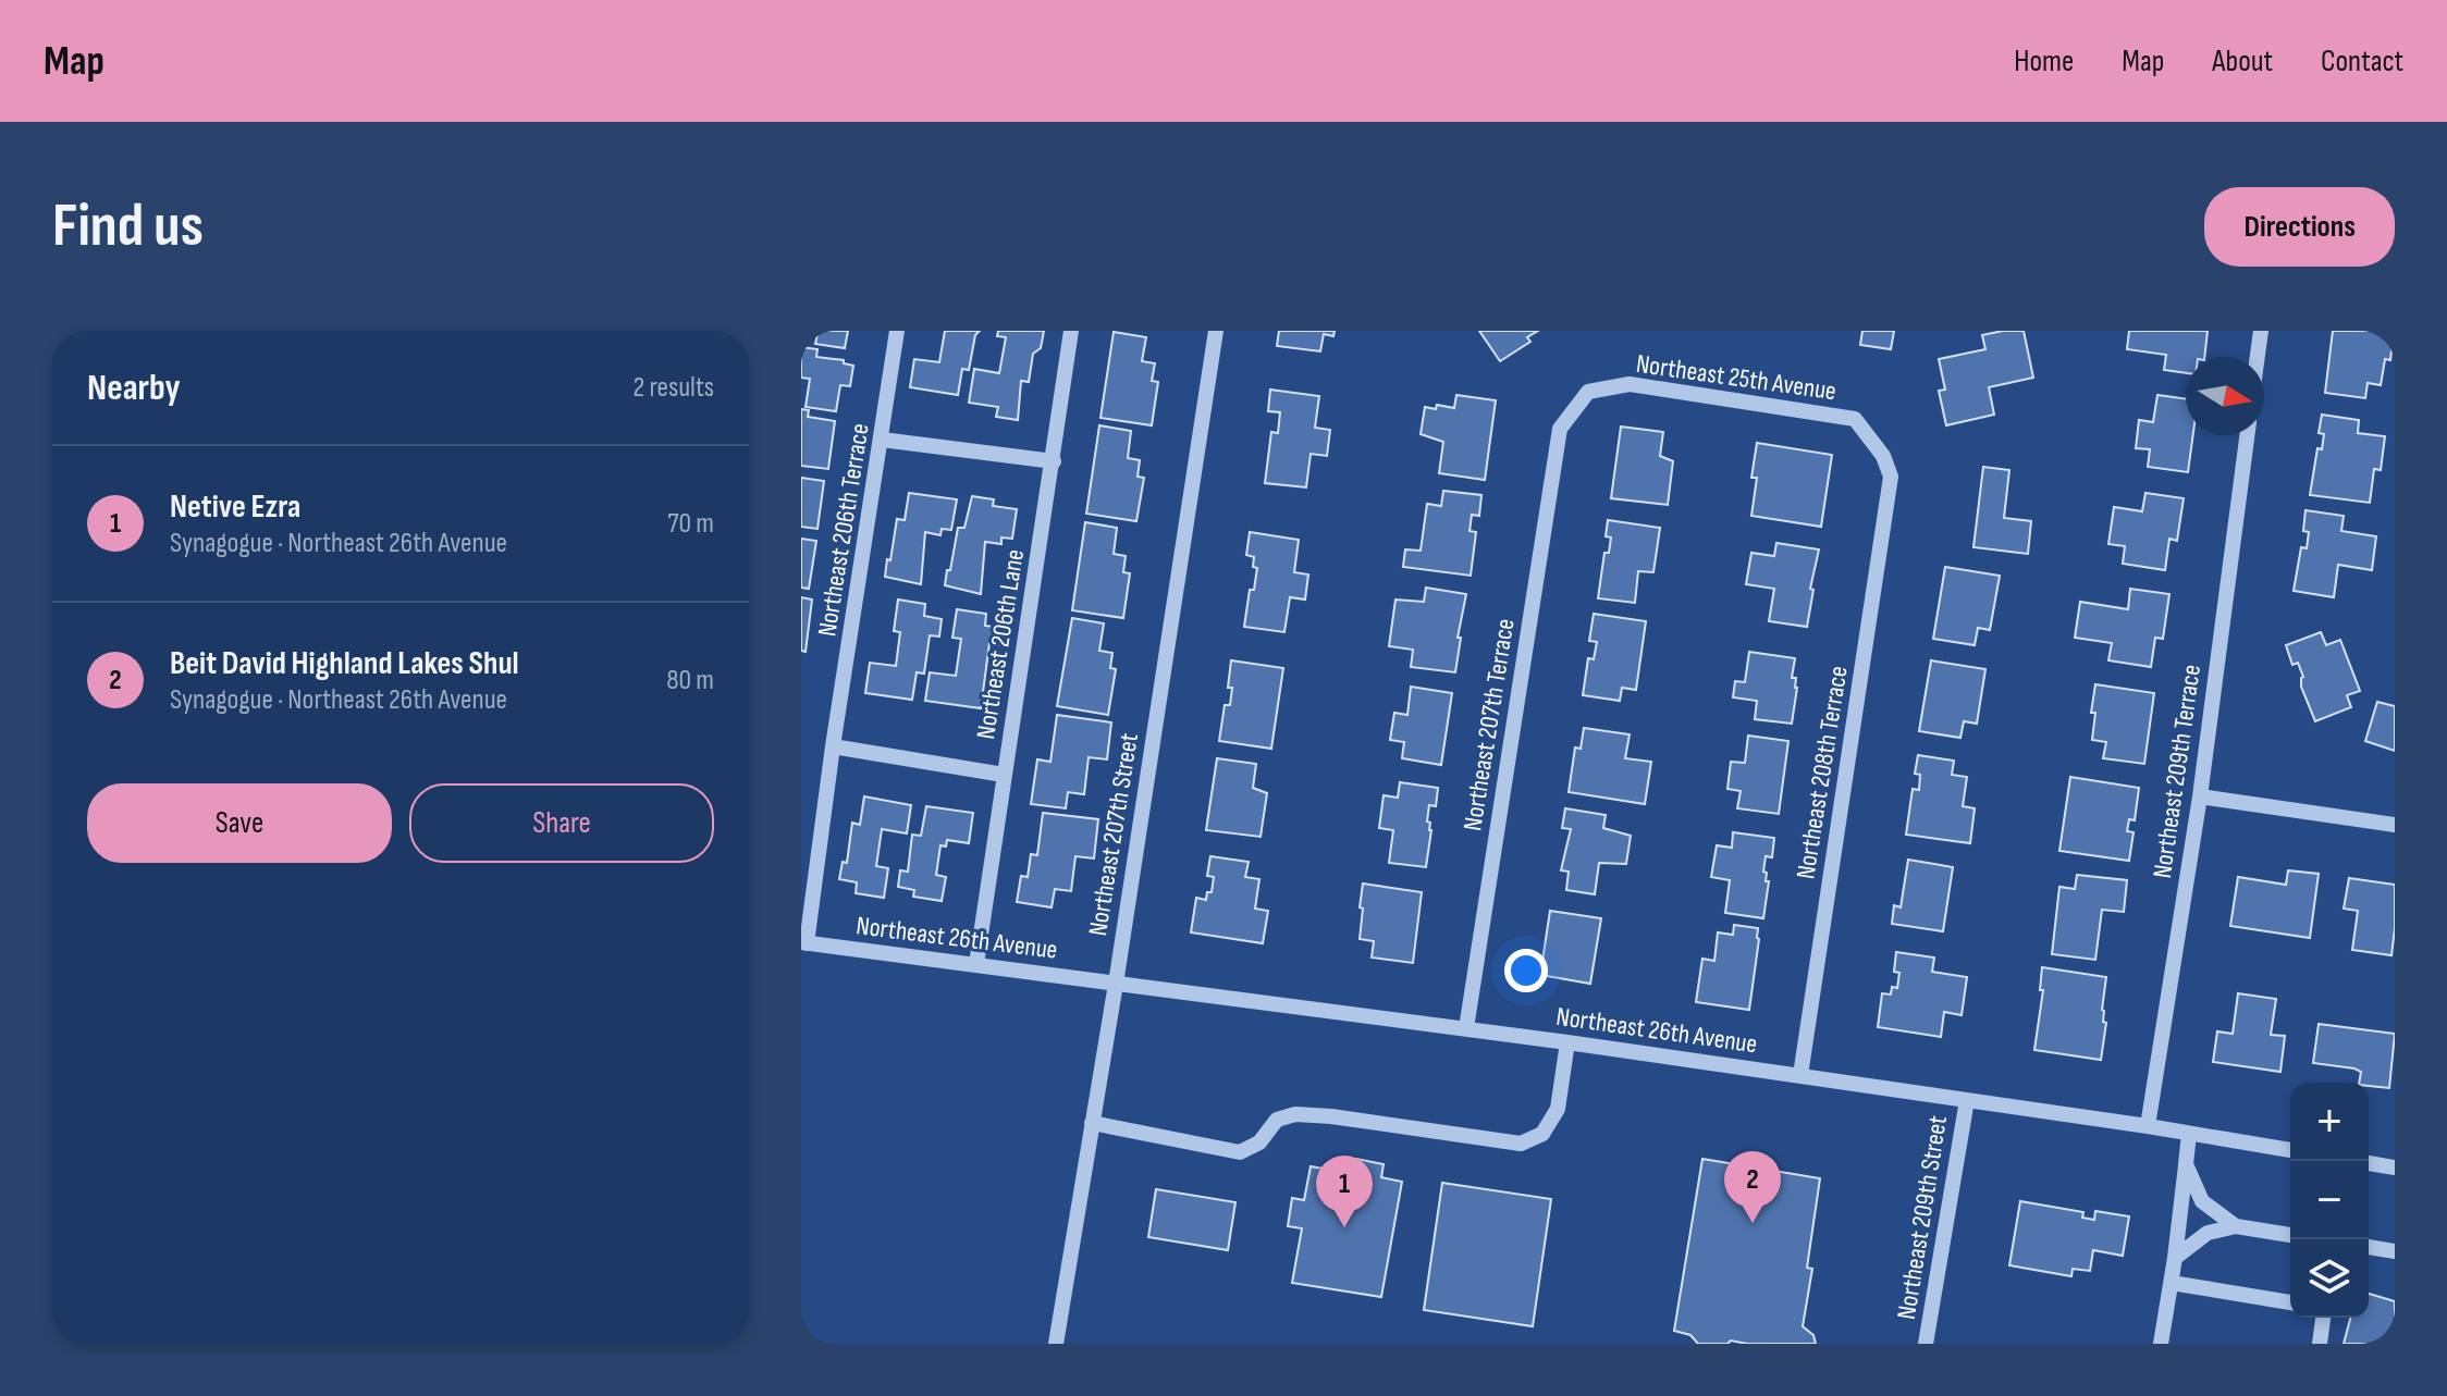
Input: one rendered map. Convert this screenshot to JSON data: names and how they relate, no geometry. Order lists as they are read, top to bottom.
{
  "streets": {
    "street": [
      "Northeast 25th Avenue",
      "Northeast 206th Terrace",
      "Northeast 206th Lane",
      "Northeast 207th Terrace",
      "Northeast 209th Terrace",
      "Northeast 208th Terrace",
      "Northeast 207th Street",
      "Northeast 26th Avenue",
      "Northeast 209th Street"
    ]
  },
  "crossings": [
    ["Northeast 25th Avenue", "Northeast 207th Terrace"],
    ["Northeast 25th Avenue", "Northeast 208th Terrace"],
    ["Northeast 206th Terrace", "Northeast 26th Avenue"],
    ["Northeast 206th Lane", "Northeast 26th Avenue"],
    ["Northeast 207th Terrace", "Northeast 26th Avenue"],
    ["Northeast 209th Terrace", "Northeast 26th Avenue"],
    ["Northeast 208th Terrace", "Northeast 26th Avenue"],
    ["Northeast 207th Street", "Northeast 26th Avenue"],
    ["Northeast 26th Avenue", "Northeast 209th Street"]
  ],
  "north": "right",
  "page": {
    "header": "Map",
    "nav": [
      "Home",
      "Map",
      "About",
      "Contact"
    ],
    "buttons": [
      "Directions",
      ["Save", "Share"]
    ],
    "title": "Find us",
    "heading": ["Nearby", "2 results"],
    "list": [
      {
        "mark": "1",
        "name": "Netive Ezra",
        "note": "Synagogue · Northeast 26th Avenue",
        "value": "70 m"
      },
      {
        "mark": "2",
        "name": "Beit David Highland Lakes Shul",
        "note": "Synagogue · Northeast 26th Avenue",
        "value": "80 m"
      }
    ],
    "map_buttons": ["+", "−"],
    "pins": ["2", "1"]
  }
}
